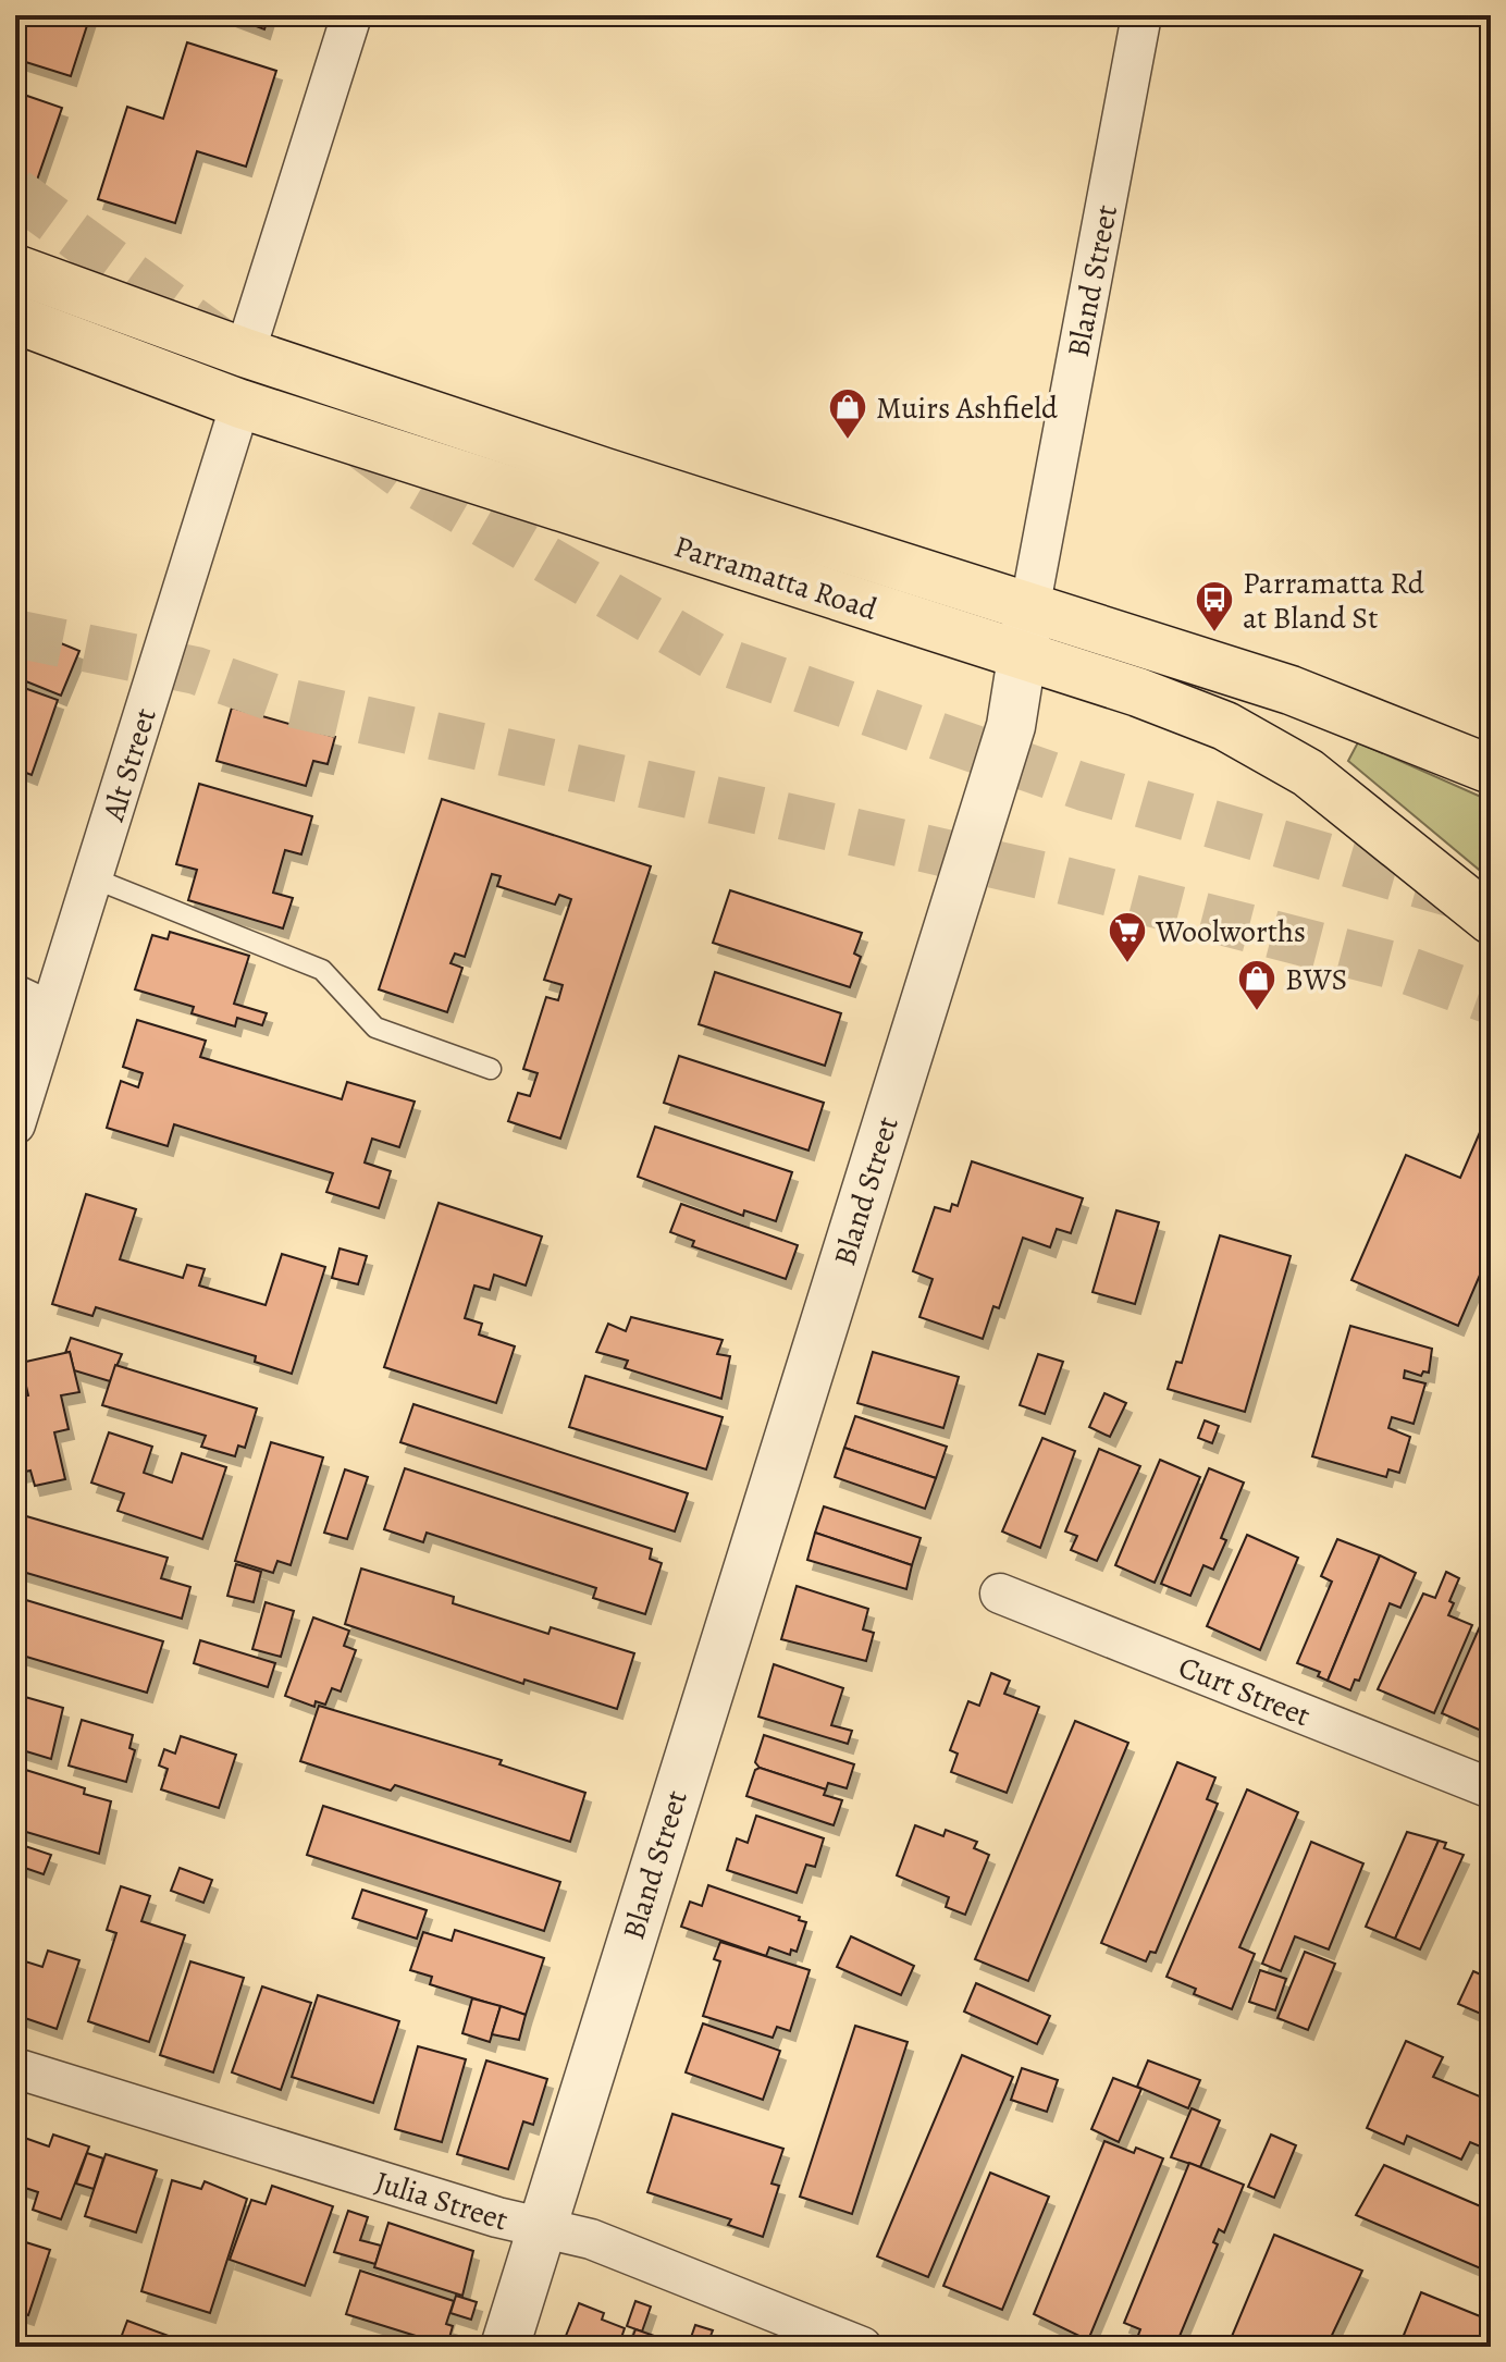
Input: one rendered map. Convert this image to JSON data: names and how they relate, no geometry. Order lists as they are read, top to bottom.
{
  "streets": {
    "main road": ["Parramatta Road"],
    "street": [
      "Bland Street",
      "Alt Street",
      "Curt Street",
      "Julia Street"
    ]
  },
  "crossings": [
    ["Bland Street", "Parramatta Road"],
    ["Bland Street", "Julia Street"],
    ["Parramatta Road", "Alt Street"]
  ],
  "places": {
    "shop": ["Muirs Ashfield", "BWS"],
    "bus stop": ["Parramatta Rd at Bland St"],
    "supermarket": ["Woolworths"]
  }
}
